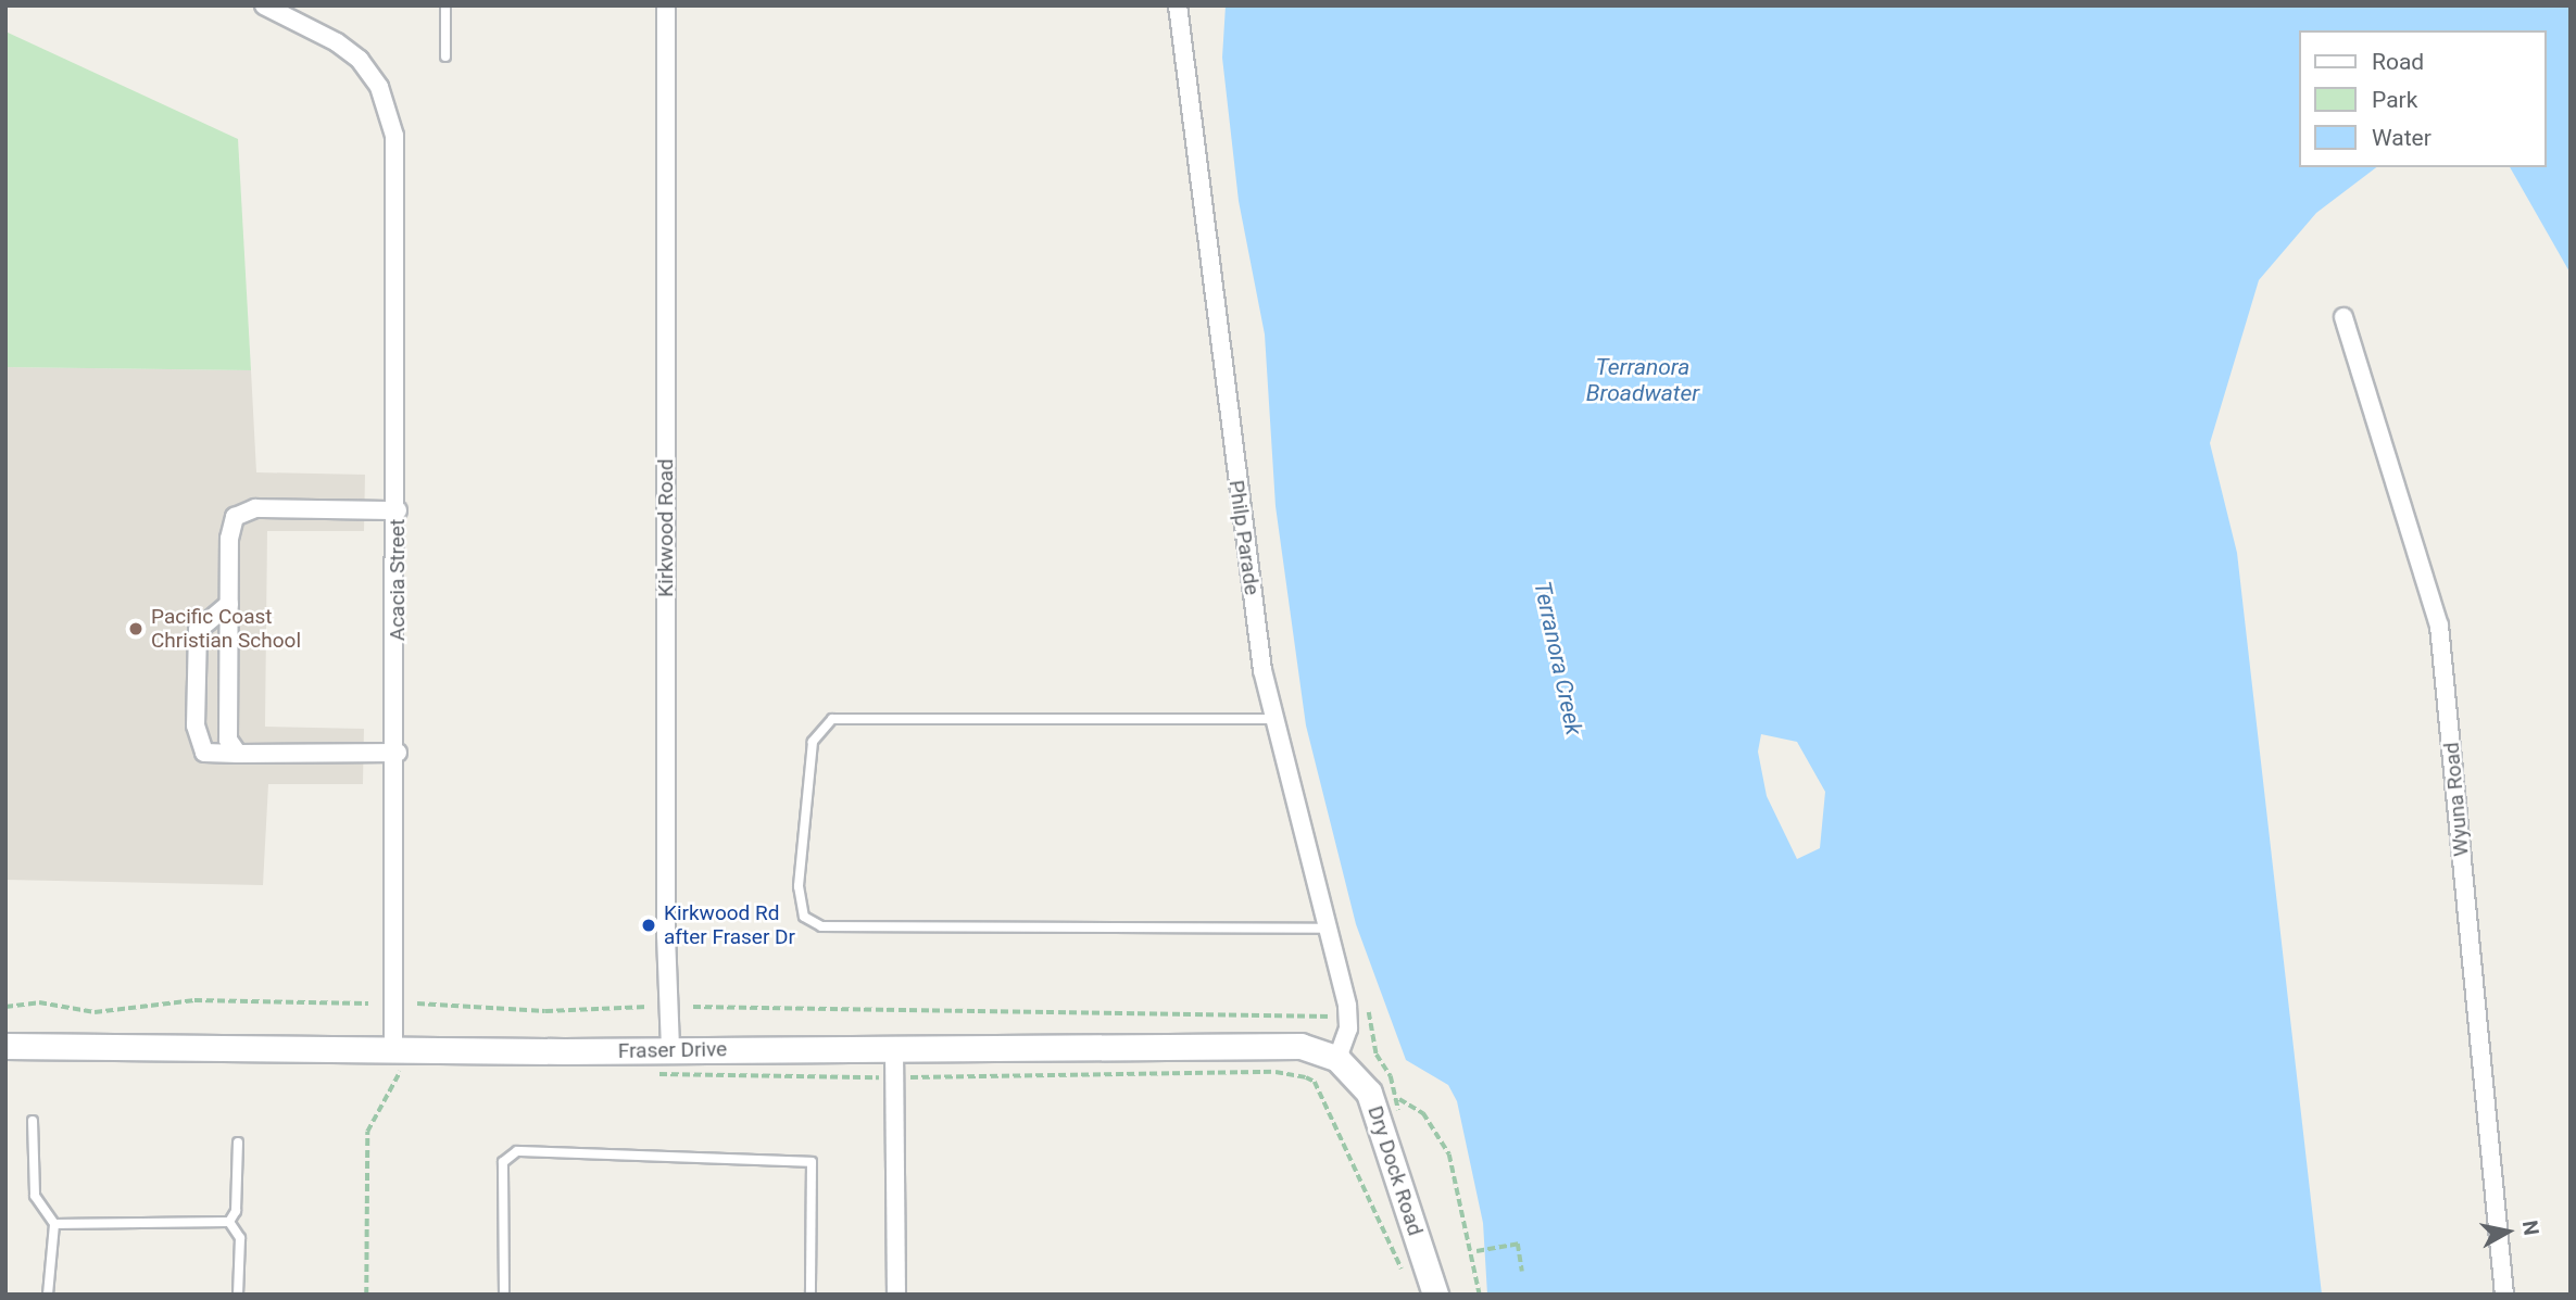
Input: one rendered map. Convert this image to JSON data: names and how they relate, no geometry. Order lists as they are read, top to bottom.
{
  "streets": {
    "street": [
      "Kirkwood Road",
      "Philp Parade",
      "Acacia Street",
      "Wyuna Road",
      "Fraser Drive",
      "Dry Dock Road"
    ]
  },
  "crossings": [
    ["Kirkwood Road", "Fraser Drive"],
    ["Philp Parade", "Fraser Drive"],
    ["Philp Parade", "Dry Dock Road"],
    ["Acacia Street", "Fraser Drive"],
    ["Fraser Drive", "Dry Dock Road"]
  ],
  "water": ["Terranora Broadwater", "Terranora Creek"],
  "places": ["Pacific Coast Christian School", "Kirkwood Rd after Fraser Dr"],
  "legend": ["Road", "Park", "Water"],
  "north": "right"
}
